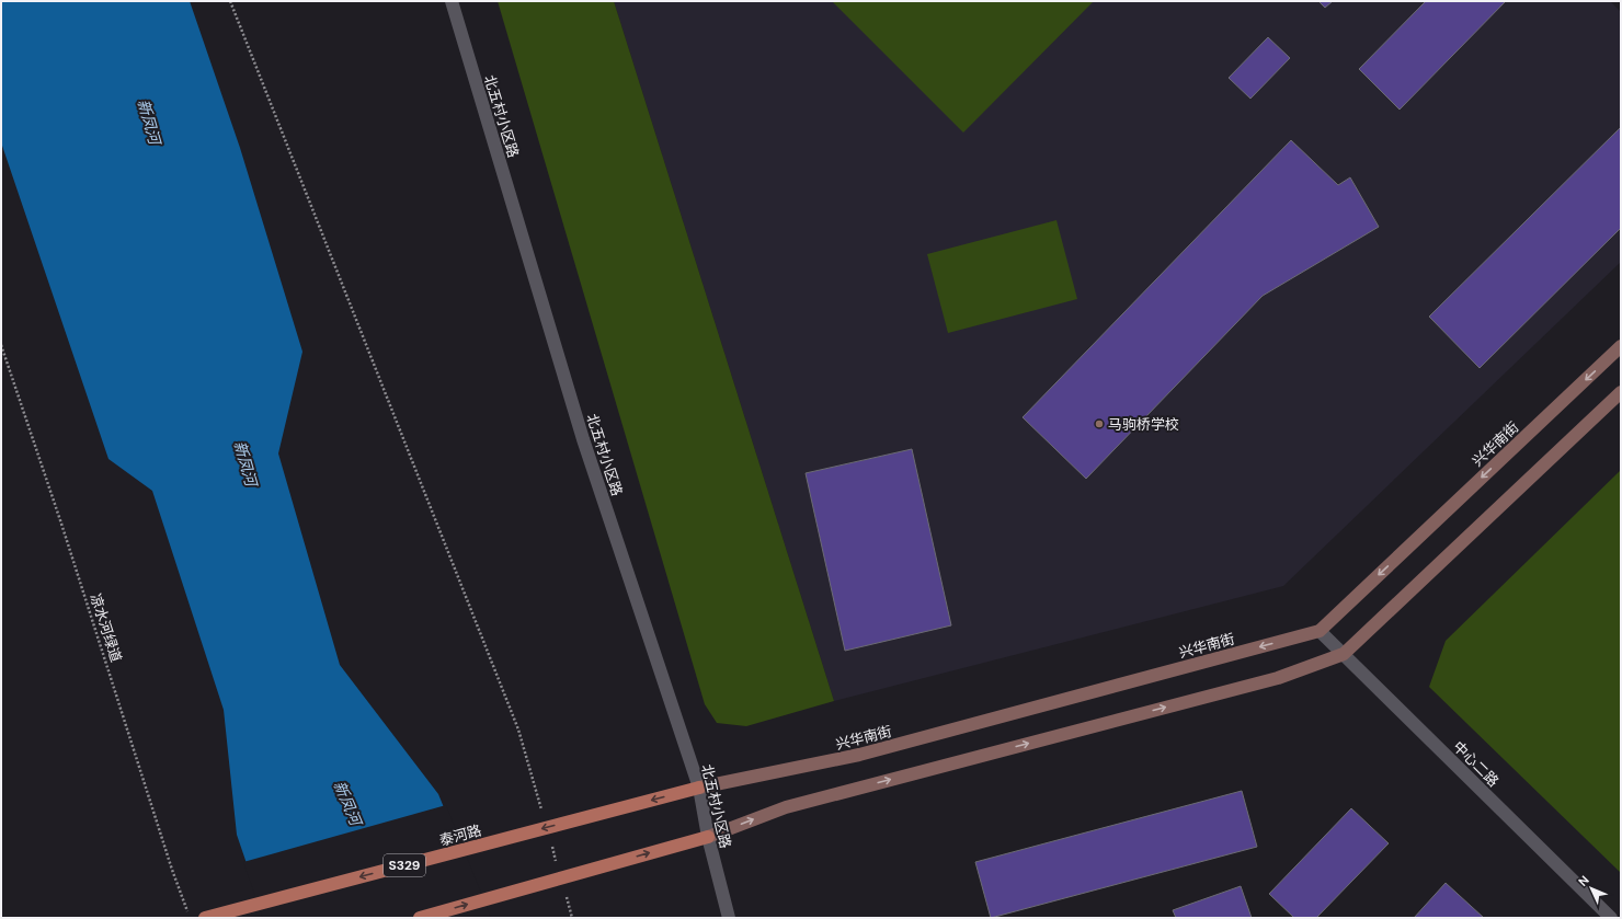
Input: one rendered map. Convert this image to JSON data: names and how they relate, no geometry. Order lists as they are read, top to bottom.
{
  "streets": {
    "main road": ["兴华南街", "泰河路", "S329"],
    "street": ["北五村小区路", "中心二路"],
    "path": ["凉水河绿道"]
  },
  "crossings": [
    ["北五村小区路", "兴华南街"],
    ["北五村小区路", "泰河路"],
    ["兴华南街", "中心二路"],
    ["兴华南街", "泰河路"]
  ],
  "water": ["新凤河"],
  "places": ["马驹桥学校"],
  "north": "top left"
}
